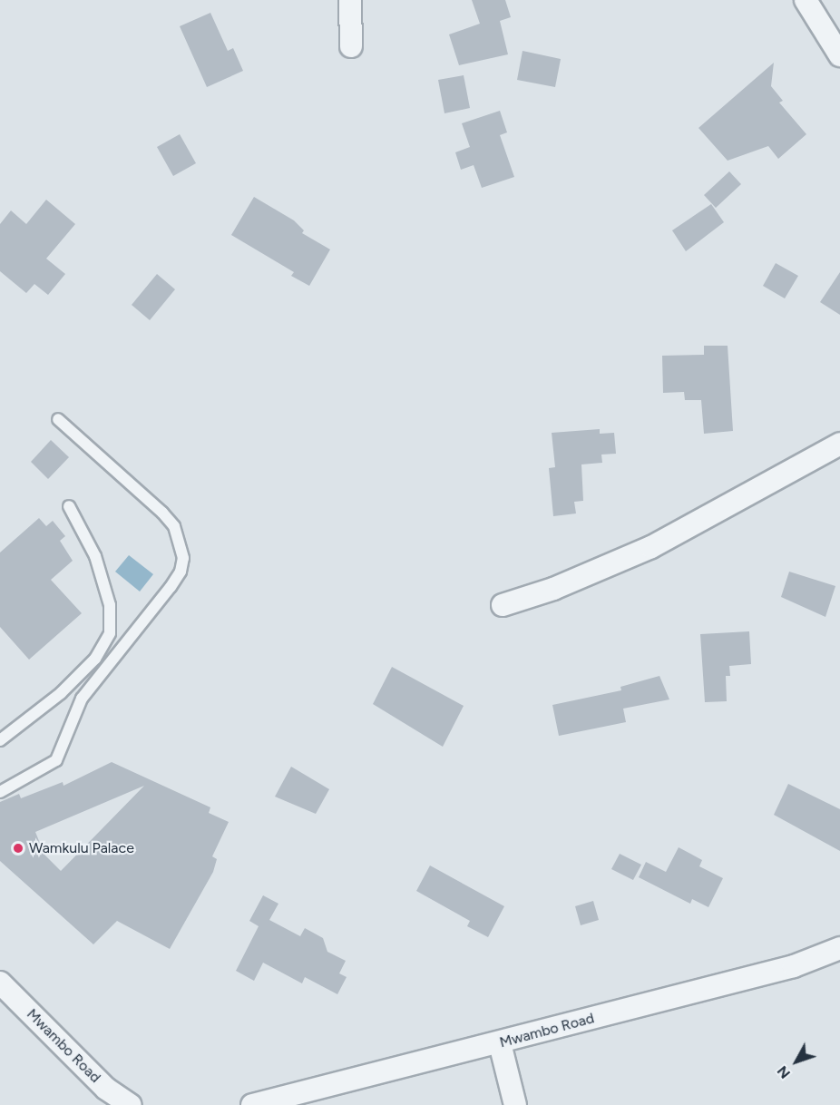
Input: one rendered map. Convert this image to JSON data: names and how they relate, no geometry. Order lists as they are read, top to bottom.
{
  "streets": {
    "street": ["Mwambo Road"]
  },
  "places": ["Wamkulu Palace"],
  "north": "bottom left"
}
